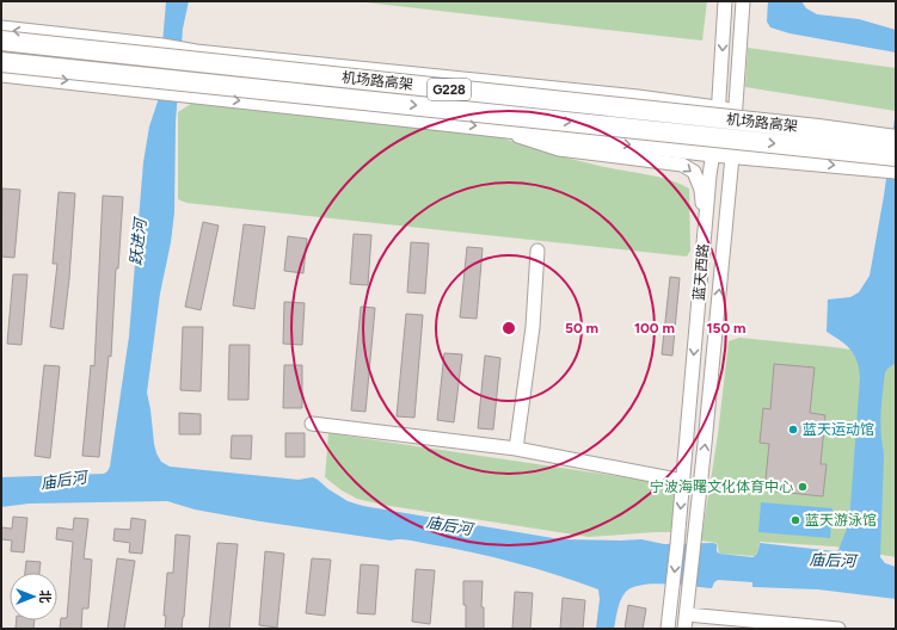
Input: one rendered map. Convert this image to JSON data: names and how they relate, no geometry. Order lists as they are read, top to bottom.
{
  "streets": {
    "highway": ["机场路高架", "G228"],
    "street": ["蓝天西路"]
  },
  "water": ["跃进河", "庙后河"],
  "places": ["蓝天运动馆", "宁波海曙文化体育中心", "蓝天游泳馆"],
  "north": "right",
  "rings": ["50 m", "100 m", "150 m"]
}
